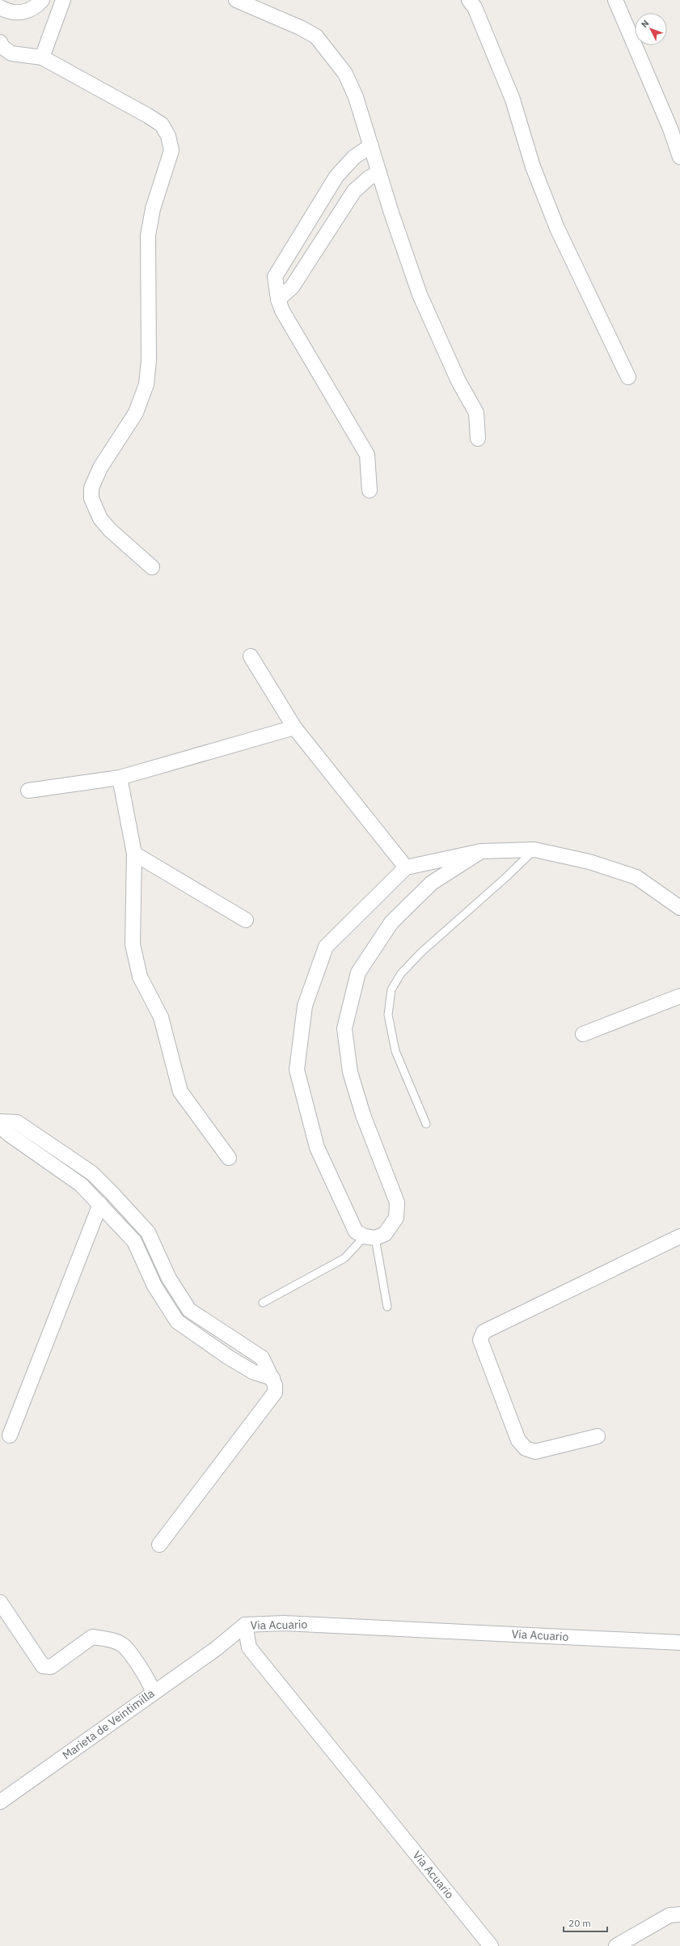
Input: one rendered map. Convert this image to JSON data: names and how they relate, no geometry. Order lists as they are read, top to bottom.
{
  "streets": {
    "street": ["Via Acuario", "Marieta de Veintimilla"]
  },
  "crossings": [
    ["Via Acuario", "Marieta de Veintimilla"]
  ],
  "scale_bar": "20 m",
  "north": "top left"
}
